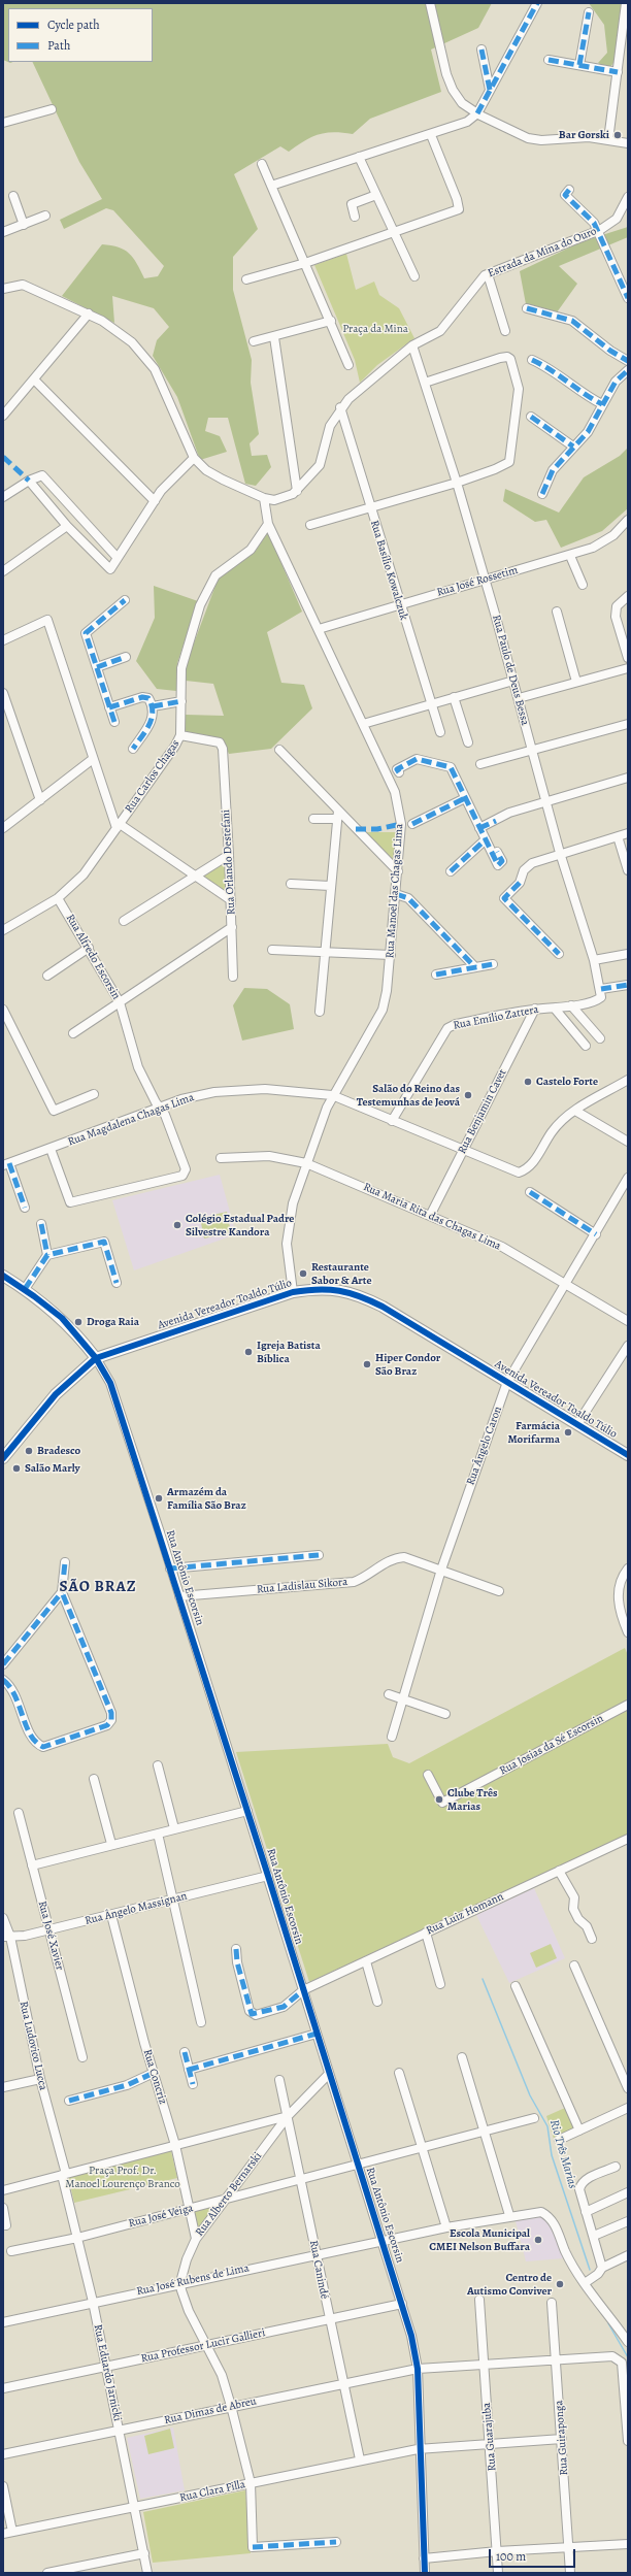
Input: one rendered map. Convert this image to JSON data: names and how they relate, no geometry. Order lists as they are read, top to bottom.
{
  "streets": {
    "main road": ["Avenida Vereador Toaldo Túlio", "Rua Antônio Escorsin"],
    "street": [
      "Estrada da Mina do Ouro",
      "Rua Basílio Kowalczuk",
      "Rua José Rossetim",
      "Rua Paulo de Deus Bessa",
      "Rua Carlos Chagas",
      "Rua Orlando Destefani",
      "Rua Manoel das Chagas Lima",
      "Rua Alfredo Escorsin",
      "Rua Emílio Zattera",
      "Rua Benjamin Cavet",
      "Rua Magdalena Chagas Lima",
      "Rua Maria Rita das Chagas Lima",
      "Rua Ângelo Caron",
      "Rua Ladislau Sikora",
      "Rua Josias da Sé Escorsin",
      "Rua Ângelo Massignan",
      "Rua Luiz Homann",
      "Rua José Xavier",
      "Rua Ludovico Lucca",
      "Rua Concriz",
      "Rua Alberto Bernarski",
      "Rua José Veiga",
      "Rua Canindé",
      "Rua José Rubens de Lima",
      "Rua Professor Lucir Gallieri",
      "Rua Eduardo Jarnicki",
      "Rua Dimas de Abreu",
      "Rua Guarajuba",
      "Rua Guiraponga",
      "Rua Clara Filla"
    ]
  },
  "crossings": [
    ["Estrada da Mina do Ouro", "Rua Basílio Kowalczuk"],
    ["Estrada da Mina do Ouro", "Rua Paulo de Deus Bessa"],
    ["Estrada da Mina do Ouro", "Rua Manoel das Chagas Lima"],
    ["Rua Basílio Kowalczuk", "Rua José Rossetim"],
    ["Rua José Rossetim", "Rua Paulo de Deus Bessa"],
    ["Rua José Rossetim", "Rua Manoel das Chagas Lima"],
    ["Rua Paulo de Deus Bessa", "Rua Emílio Zattera"],
    ["Rua Carlos Chagas", "Rua Orlando Destefani"],
    ["Rua Carlos Chagas", "Rua Manoel das Chagas Lima"],
    ["Rua Carlos Chagas", "Rua Alfredo Escorsin"],
    ["Rua Manoel das Chagas Lima", "Rua Magdalena Chagas Lima"],
    ["Rua Manoel das Chagas Lima", "Rua Maria Rita das Chagas Lima"],
    ["Rua Manoel das Chagas Lima", "Avenida Vereador Toaldo Túlio"],
    ["Rua Alfredo Escorsin", "Rua Magdalena Chagas Lima"],
    ["Rua Emílio Zattera", "Rua Benjamin Cavet"],
    ["Rua Emílio Zattera", "Rua Magdalena Chagas Lima"],
    ["Rua Benjamin Cavet", "Rua Magdalena Chagas Lima"],
    ["Rua Benjamin Cavet", "Rua Maria Rita das Chagas Lima"],
    ["Rua Maria Rita das Chagas Lima", "Rua Ângelo Caron"],
    ["Avenida Vereador Toaldo Túlio", "Rua Ângelo Caron"],
    ["Avenida Vereador Toaldo Túlio", "Rua Antônio Escorsin"],
    ["Rua Ângelo Caron", "Rua Ladislau Sikora"],
    ["Rua Antônio Escorsin", "Rua Ladislau Sikora"],
    ["Rua Antônio Escorsin", "Rua Ângelo Massignan"],
    ["Rua Antônio Escorsin", "Rua Luiz Homann"],
    ["Rua Antônio Escorsin", "Rua Alberto Bernarski"],
    ["Rua Antônio Escorsin", "Rua José Veiga"],
    ["Rua Antônio Escorsin", "Rua José Rubens de Lima"],
    ["Rua Antônio Escorsin", "Rua Professor Lucir Gallieri"],
    ["Rua Antônio Escorsin", "Rua Dimas de Abreu"],
    ["Rua Antônio Escorsin", "Rua Clara Filla"],
    ["Rua Ângelo Massignan", "Rua José Xavier"],
    ["Rua Ângelo Massignan", "Rua Ludovico Lucca"],
    ["Rua Ângelo Massignan", "Rua Concriz"],
    ["Rua Ludovico Lucca", "Rua Eduardo Jarnicki"],
    ["Rua Concriz", "Rua Alberto Bernarski"],
    ["Rua Concriz", "Rua José Veiga"],
    ["Rua Alberto Bernarski", "Rua José Veiga"],
    ["Rua Alberto Bernarski", "Rua Canindé"],
    ["Rua Alberto Bernarski", "Rua José Rubens de Lima"],
    ["Rua José Veiga", "Rua Canindé"],
    ["Rua José Veiga", "Rua Eduardo Jarnicki"],
    ["Rua Canindé", "Rua José Rubens de Lima"],
    ["Rua Canindé", "Rua Professor Lucir Gallieri"],
    ["Rua Canindé", "Rua Dimas de Abreu"],
    ["Rua Canindé", "Rua Clara Filla"],
    ["Rua José Rubens de Lima", "Rua Eduardo Jarnicki"],
    ["Rua Professor Lucir Gallieri", "Rua Eduardo Jarnicki"],
    ["Rua Eduardo Jarnicki", "Rua Dimas de Abreu"],
    ["Rua Eduardo Jarnicki", "Rua Clara Filla"],
    ["Rua Dimas de Abreu", "Rua Guarajuba"],
    ["Rua Dimas de Abreu", "Rua Guiraponga"],
    ["Rua Guarajuba", "Rua Clara Filla"],
    ["Rua Guiraponga", "Rua Clara Filla"]
  ],
  "districts": ["SÃO BRAZ"],
  "water": ["Rio Três Marias"],
  "parks": ["Praça da Mina", "Praça Prof. Dr. Manoel Lourenço Branco"],
  "places": [
    "Bar Gorski",
    "Castelo Forte",
    "Salão do Reino das Testemunhas de Jeová",
    "Colégio Estadual Padre Silvestre Kandora",
    "Restaurante Sabor & Arte",
    "Droga Raia",
    "Igreja Batista Bíblica",
    "Hiper Condor São Braz",
    "Farmácia Morifarma",
    "Bradesco",
    "Salão Marly",
    "Armazém da Família São Braz",
    "Clube Três Marias",
    "Escola Municipal CMEI Nelson Buffara",
    "Centro de Autismo Conviver"
  ],
  "legend": ["Cycle path", "Path"],
  "scale_bar": "100 m"
}
